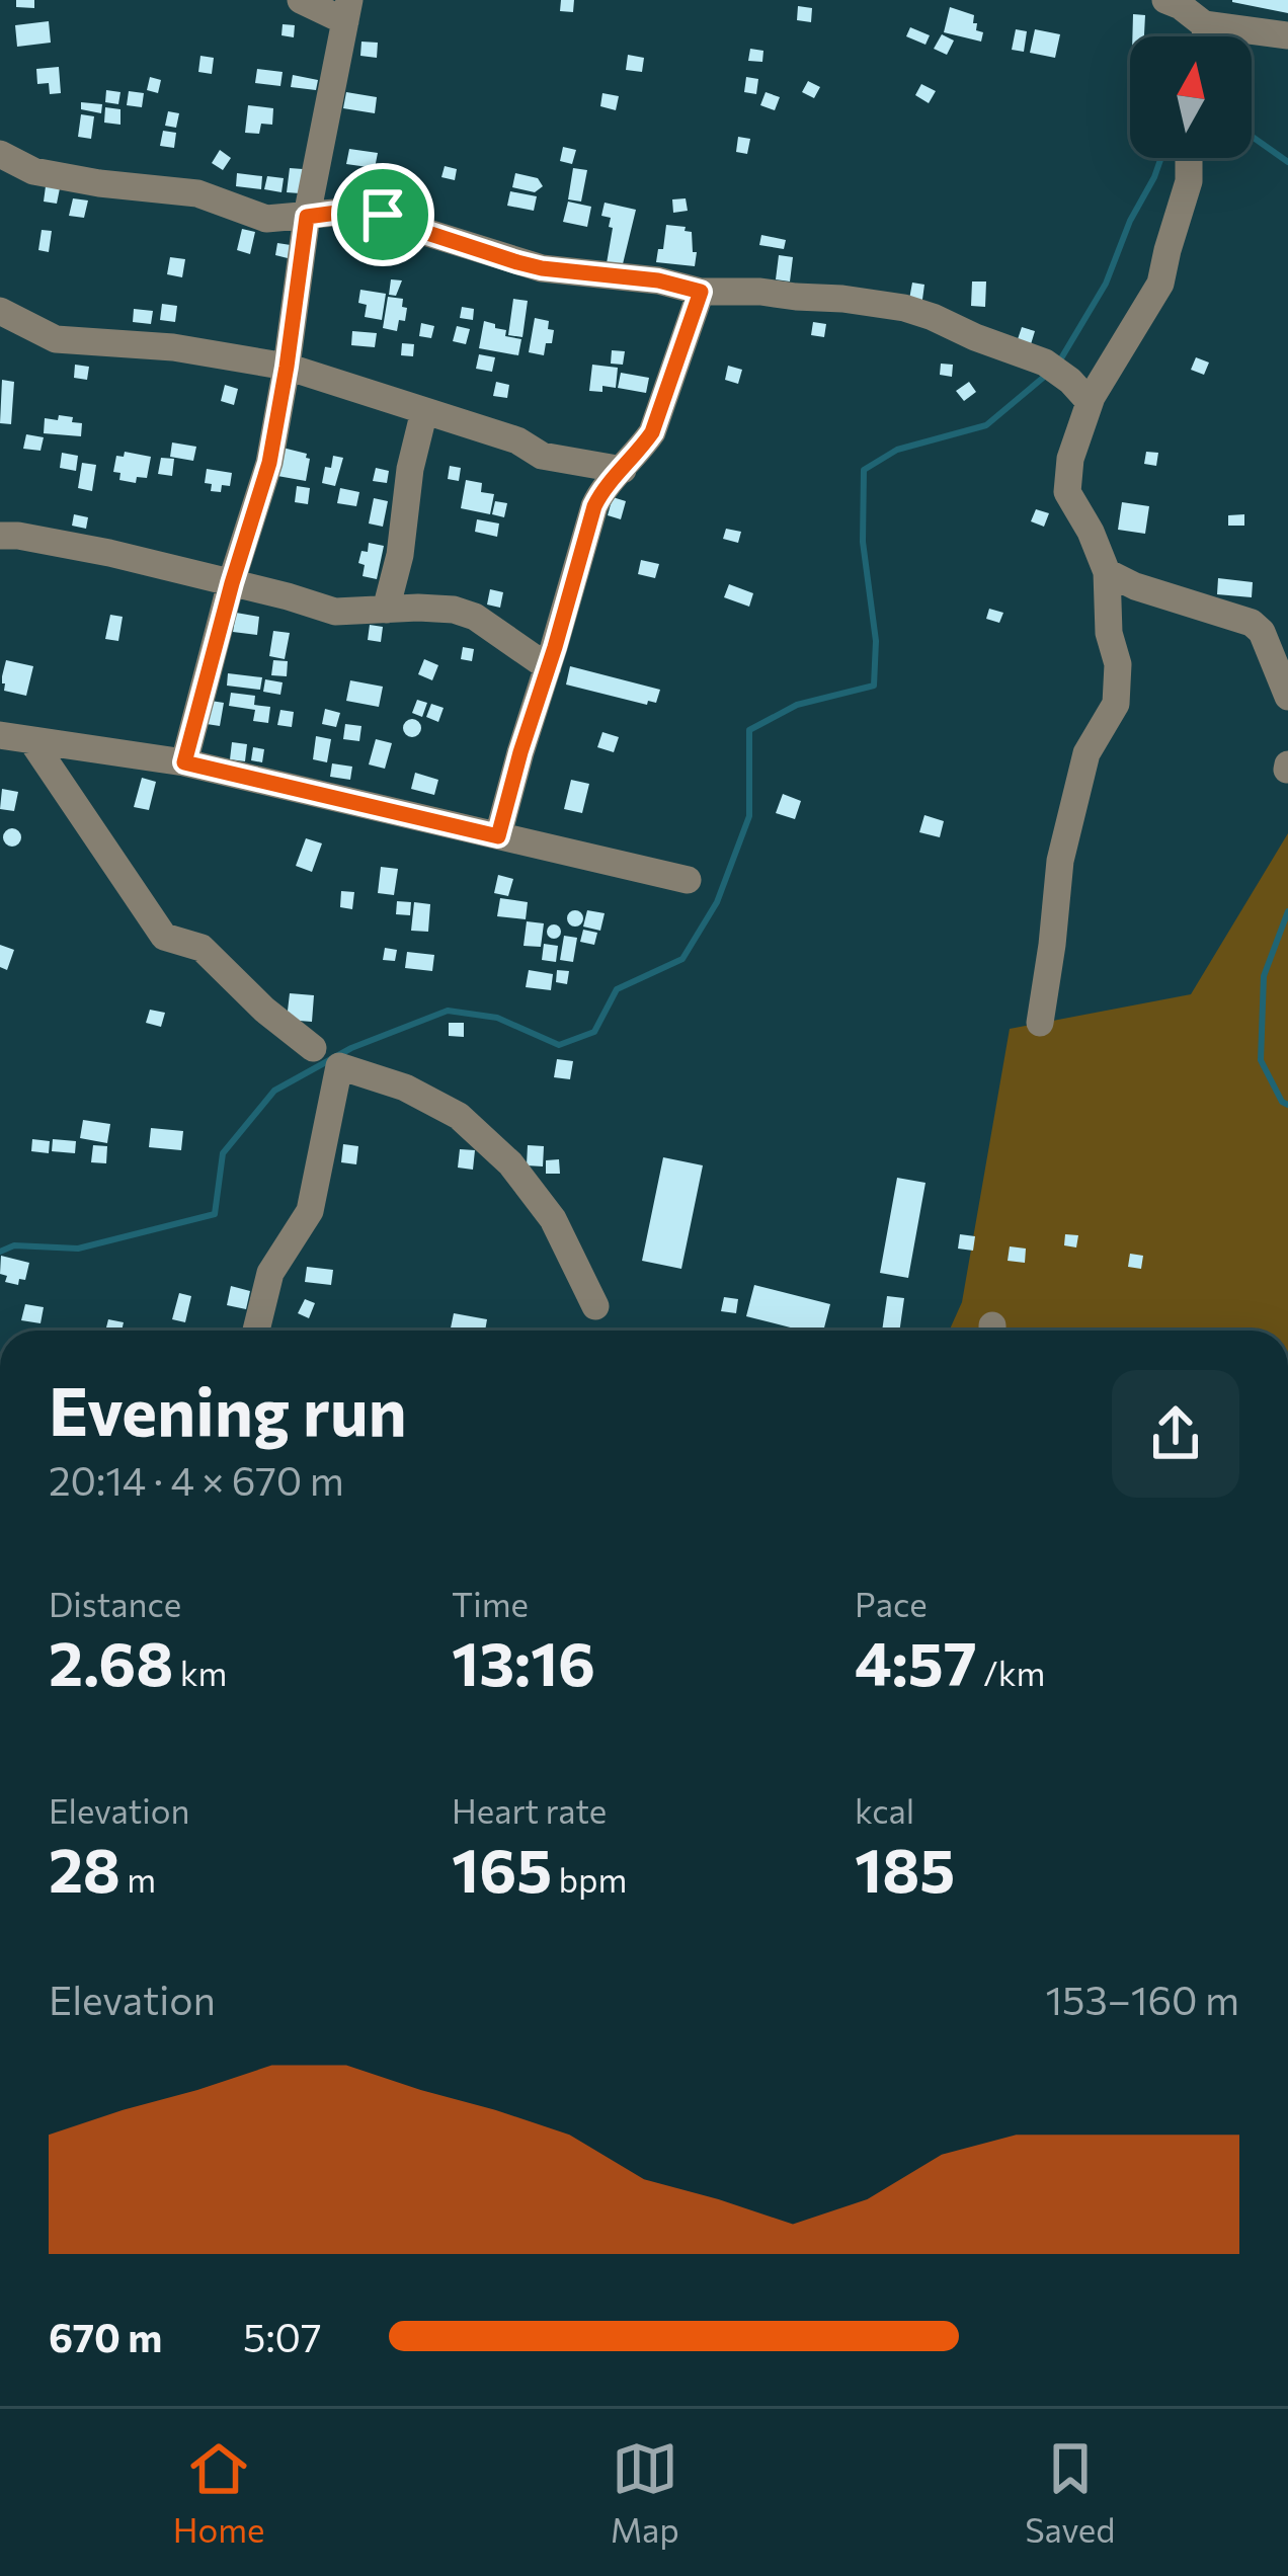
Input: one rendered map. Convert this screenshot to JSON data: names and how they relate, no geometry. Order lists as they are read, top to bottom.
{
  "north": "top",
  "page": {
    "heading": ["Evening run", "20:14 · 4 × 670 m"],
    "stats": [
      ["Distance", "2.68 km"],
      ["Time", "13:16"],
      ["Pace", "4:57 /km"],
      ["Elevation", "28 m"],
      ["Heart rate", "165 bpm"],
      ["kcal", "185"]
    ],
    "chart": ["Elevation", "153–160 m"],
    "list": [
      {
        "name": "670 m",
        "note": "5:07"
      }
    ],
    "tabs": ["Home", "Map", "Saved"]
  }
}
